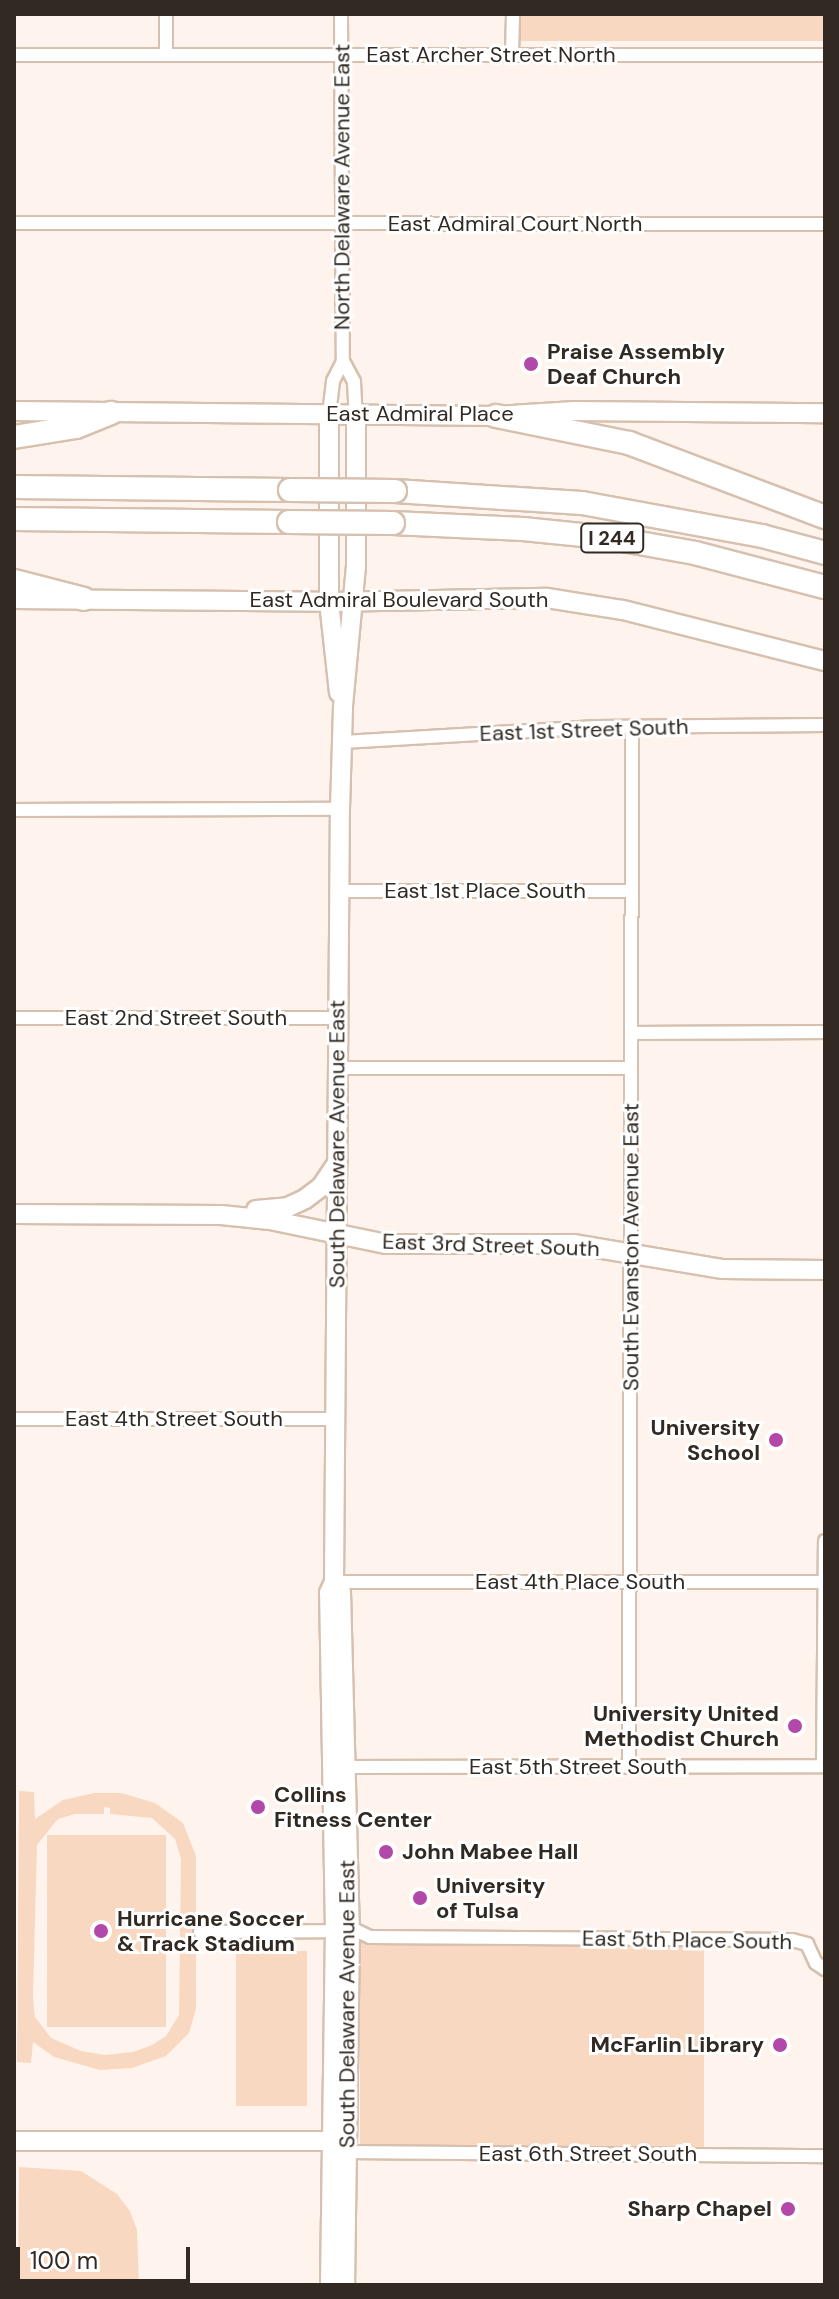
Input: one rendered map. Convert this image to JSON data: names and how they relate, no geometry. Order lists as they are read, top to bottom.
{
  "streets": {
    "highway": ["I 244"],
    "street": [
      "East Archer Street North",
      "North Delaware Avenue East",
      "East Admiral Court North",
      "East Admiral Place",
      "East Admiral Boulevard South",
      "East 1st Street South",
      "East 1st Place South",
      "East 2nd Street South",
      "South Delaware Avenue East",
      "East 3rd Street South",
      "South Evanston Avenue East",
      "East 4th Street South",
      "East 4th Place South",
      "East 5th Street South",
      "East 5th Place South",
      "East 6th Street South"
    ]
  },
  "crossings": [
    ["East Archer Street North", "North Delaware Avenue East"],
    ["North Delaware Avenue East", "East Admiral Court North"],
    ["North Delaware Avenue East", "East Admiral Place"],
    ["North Delaware Avenue East", "East Admiral Boulevard South"],
    ["North Delaware Avenue East", "South Delaware Avenue East"],
    ["East Admiral Boulevard South", "South Delaware Avenue East"],
    ["East 1st Street South", "South Delaware Avenue East"],
    ["East 1st Street South", "South Evanston Avenue East"],
    ["East 1st Place South", "South Delaware Avenue East"],
    ["East 1st Place South", "South Evanston Avenue East"],
    ["East 2nd Street South", "South Delaware Avenue East"],
    ["South Delaware Avenue East", "East 3rd Street South"],
    ["South Delaware Avenue East", "East 4th Street South"],
    ["South Delaware Avenue East", "East 4th Place South"],
    ["South Delaware Avenue East", "East 5th Street South"],
    ["South Delaware Avenue East", "East 5th Place South"],
    ["South Delaware Avenue East", "East 6th Street South"],
    ["East 3rd Street South", "South Evanston Avenue East"],
    ["South Evanston Avenue East", "East 4th Place South"],
    ["South Evanston Avenue East", "East 5th Street South"]
  ],
  "places": [
    "Praise Assembly Deaf Church",
    "University School",
    "University United Methodist Church",
    "Collins Fitness Center",
    "John Mabee Hall",
    "University of Tulsa",
    "Hurricane Soccer & Track Stadium",
    "McFarlin Library",
    "Sharp Chapel"
  ],
  "scale_bar": "100 m"
}
